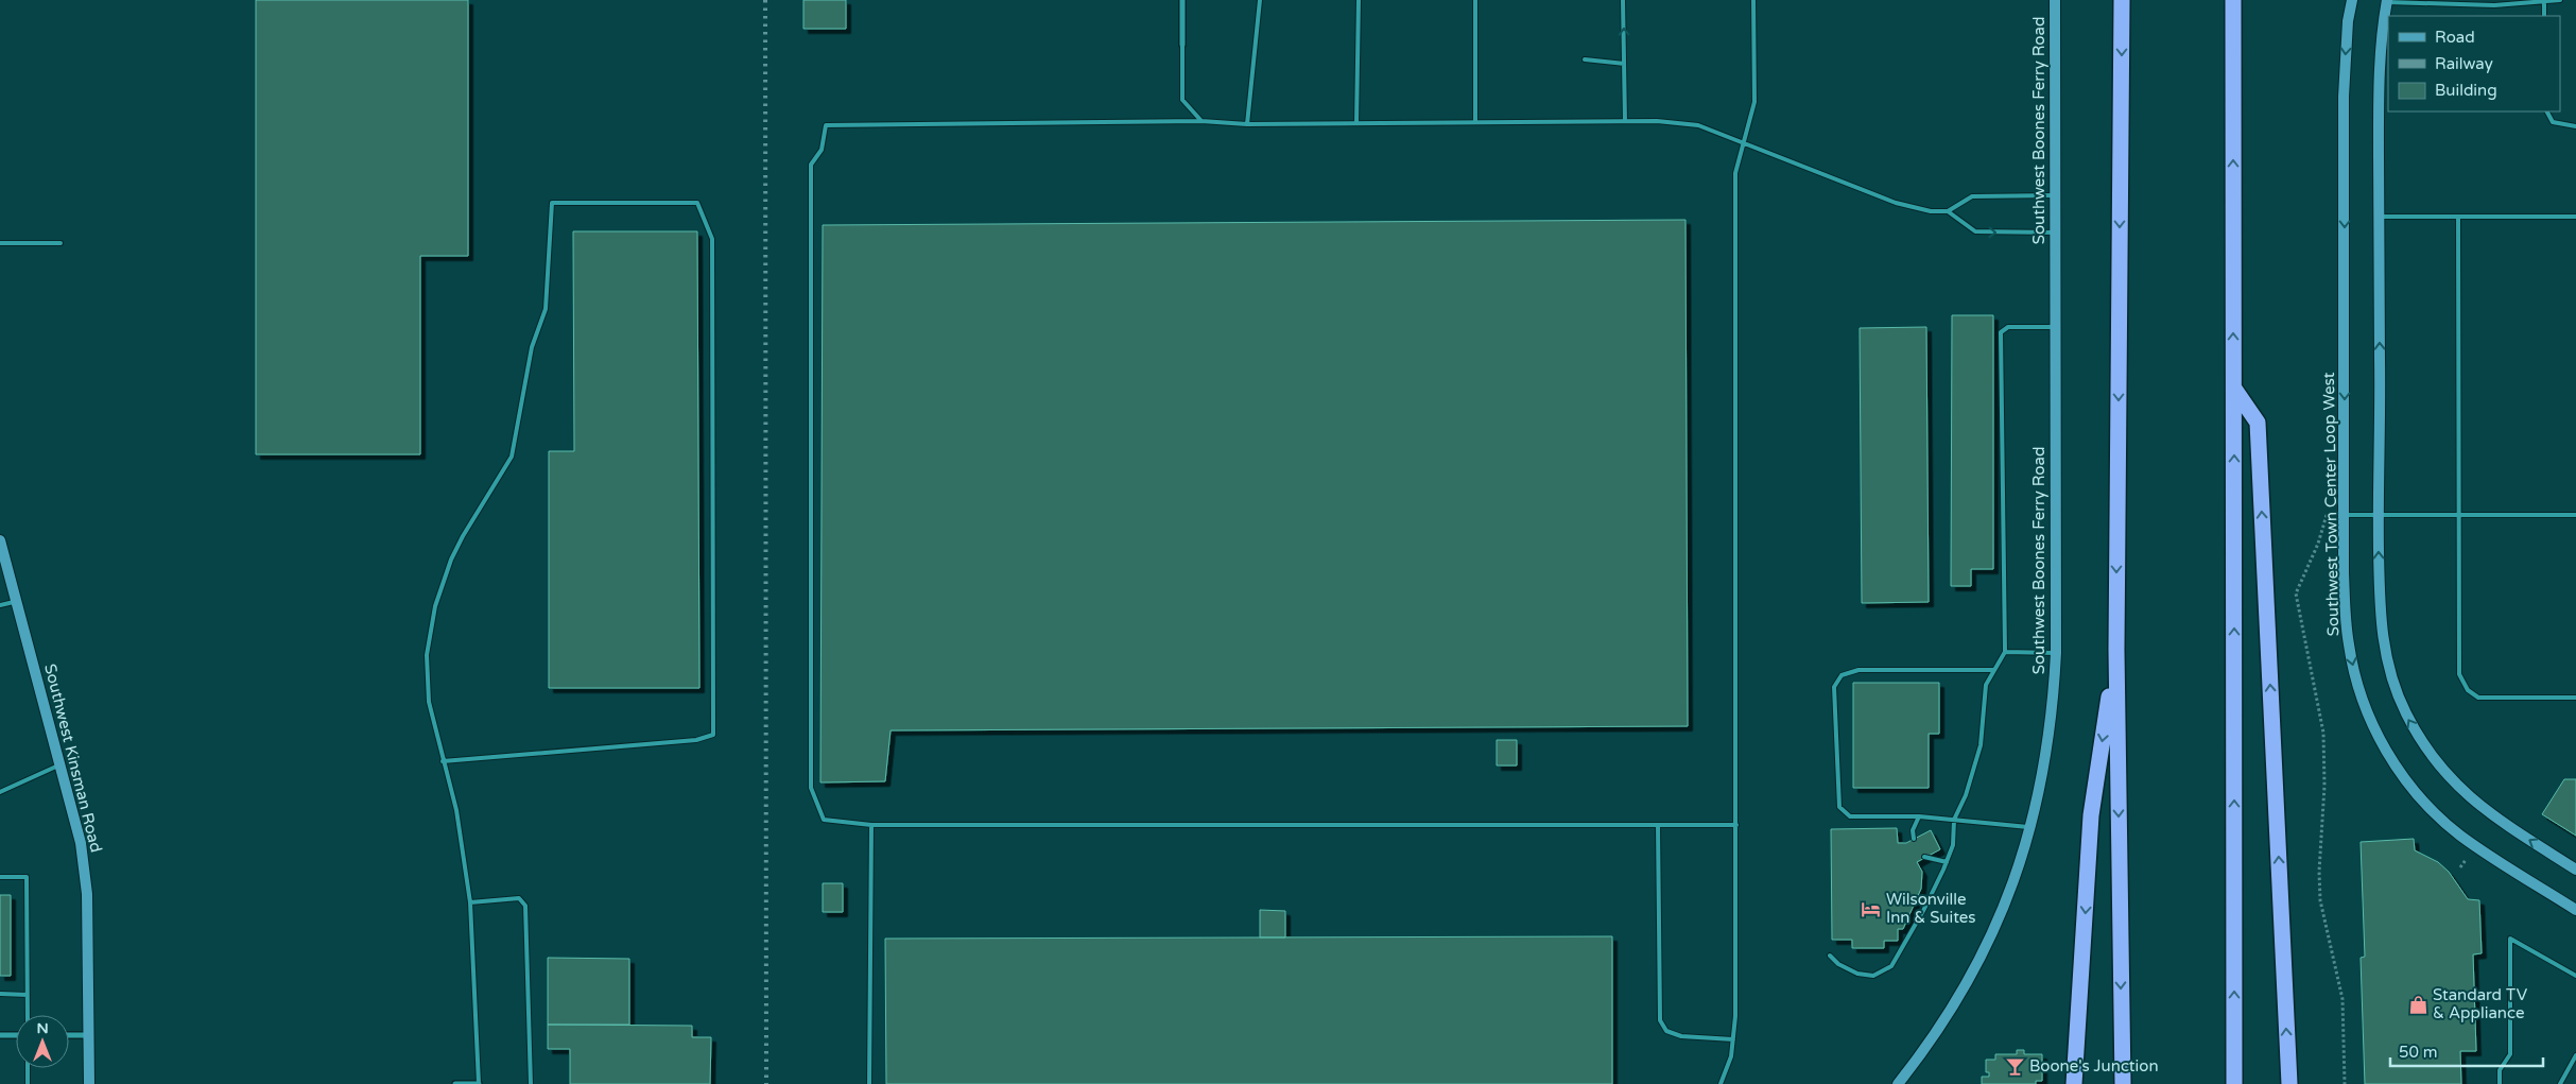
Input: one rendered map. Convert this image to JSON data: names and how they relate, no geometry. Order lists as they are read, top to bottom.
{
  "streets": {
    "main road": ["Southwest Boones Ferry Road", "Southwest Town Center Loop West", "Southwest Kinsman Road"]
  },
  "places": {
    "hotel": ["Wilsonville Inn & Suites"],
    "shop": ["Standard TV & Appliance"],
    "bar": ["Boone's Junction"]
  },
  "legend": ["Road", "Railway", "Building"],
  "scale_bar": "50 m",
  "north": "top"
}
